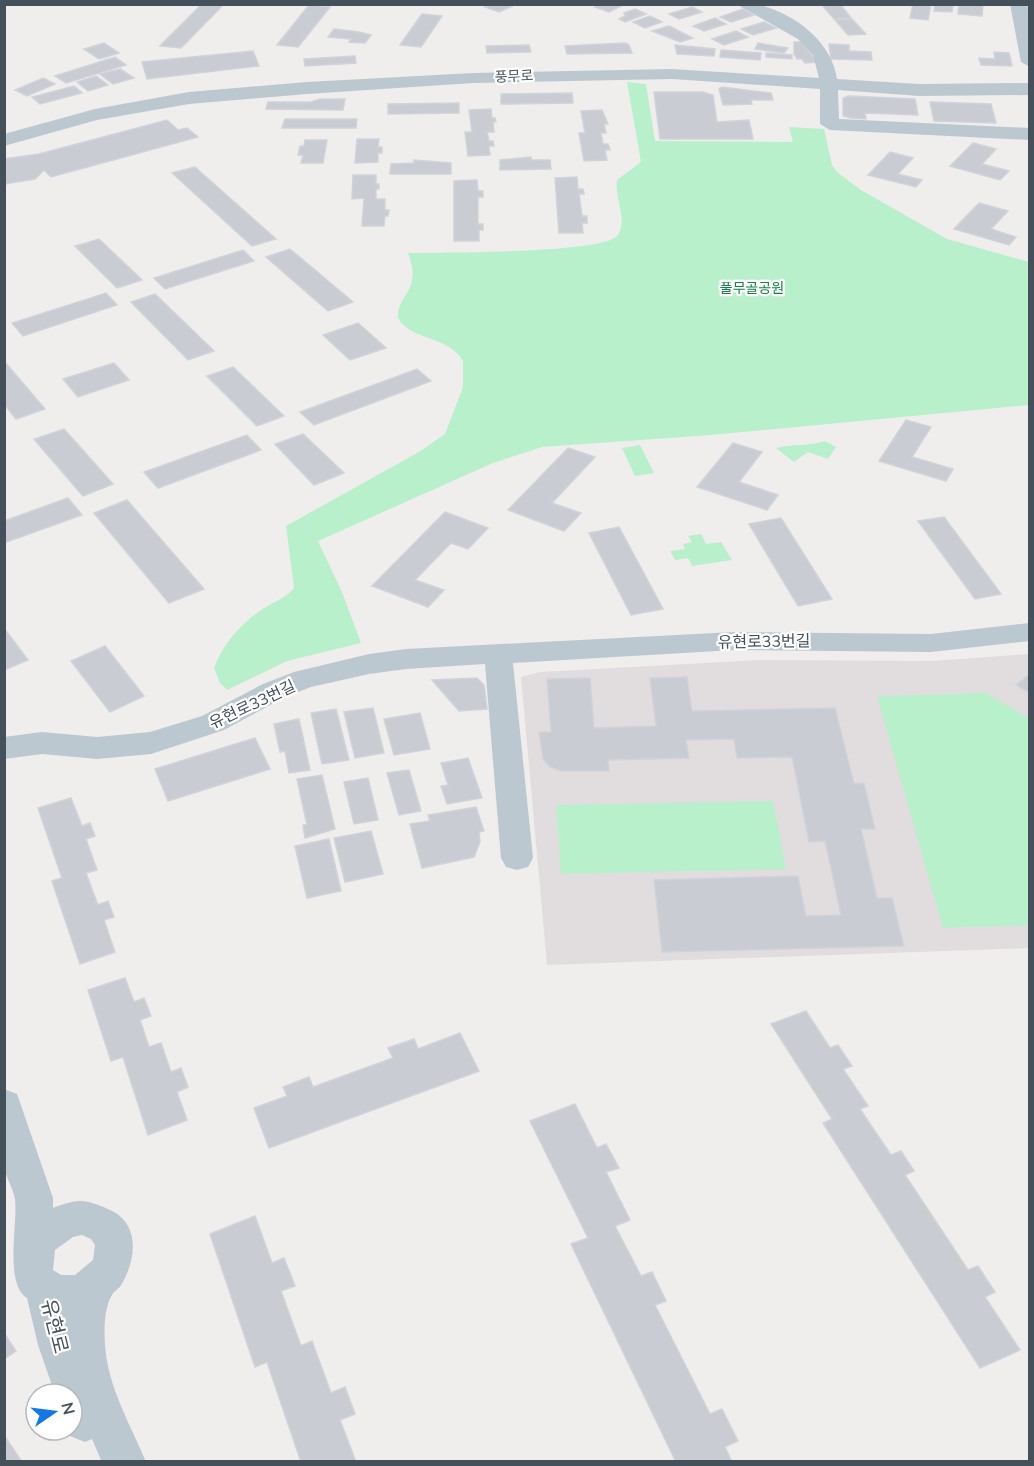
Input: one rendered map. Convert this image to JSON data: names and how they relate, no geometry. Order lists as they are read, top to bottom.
{
  "streets": {
    "street": ["풍무로", "유현로33번길", "유현로"]
  },
  "parks": ["풀무골공원"],
  "north": "right"
}
